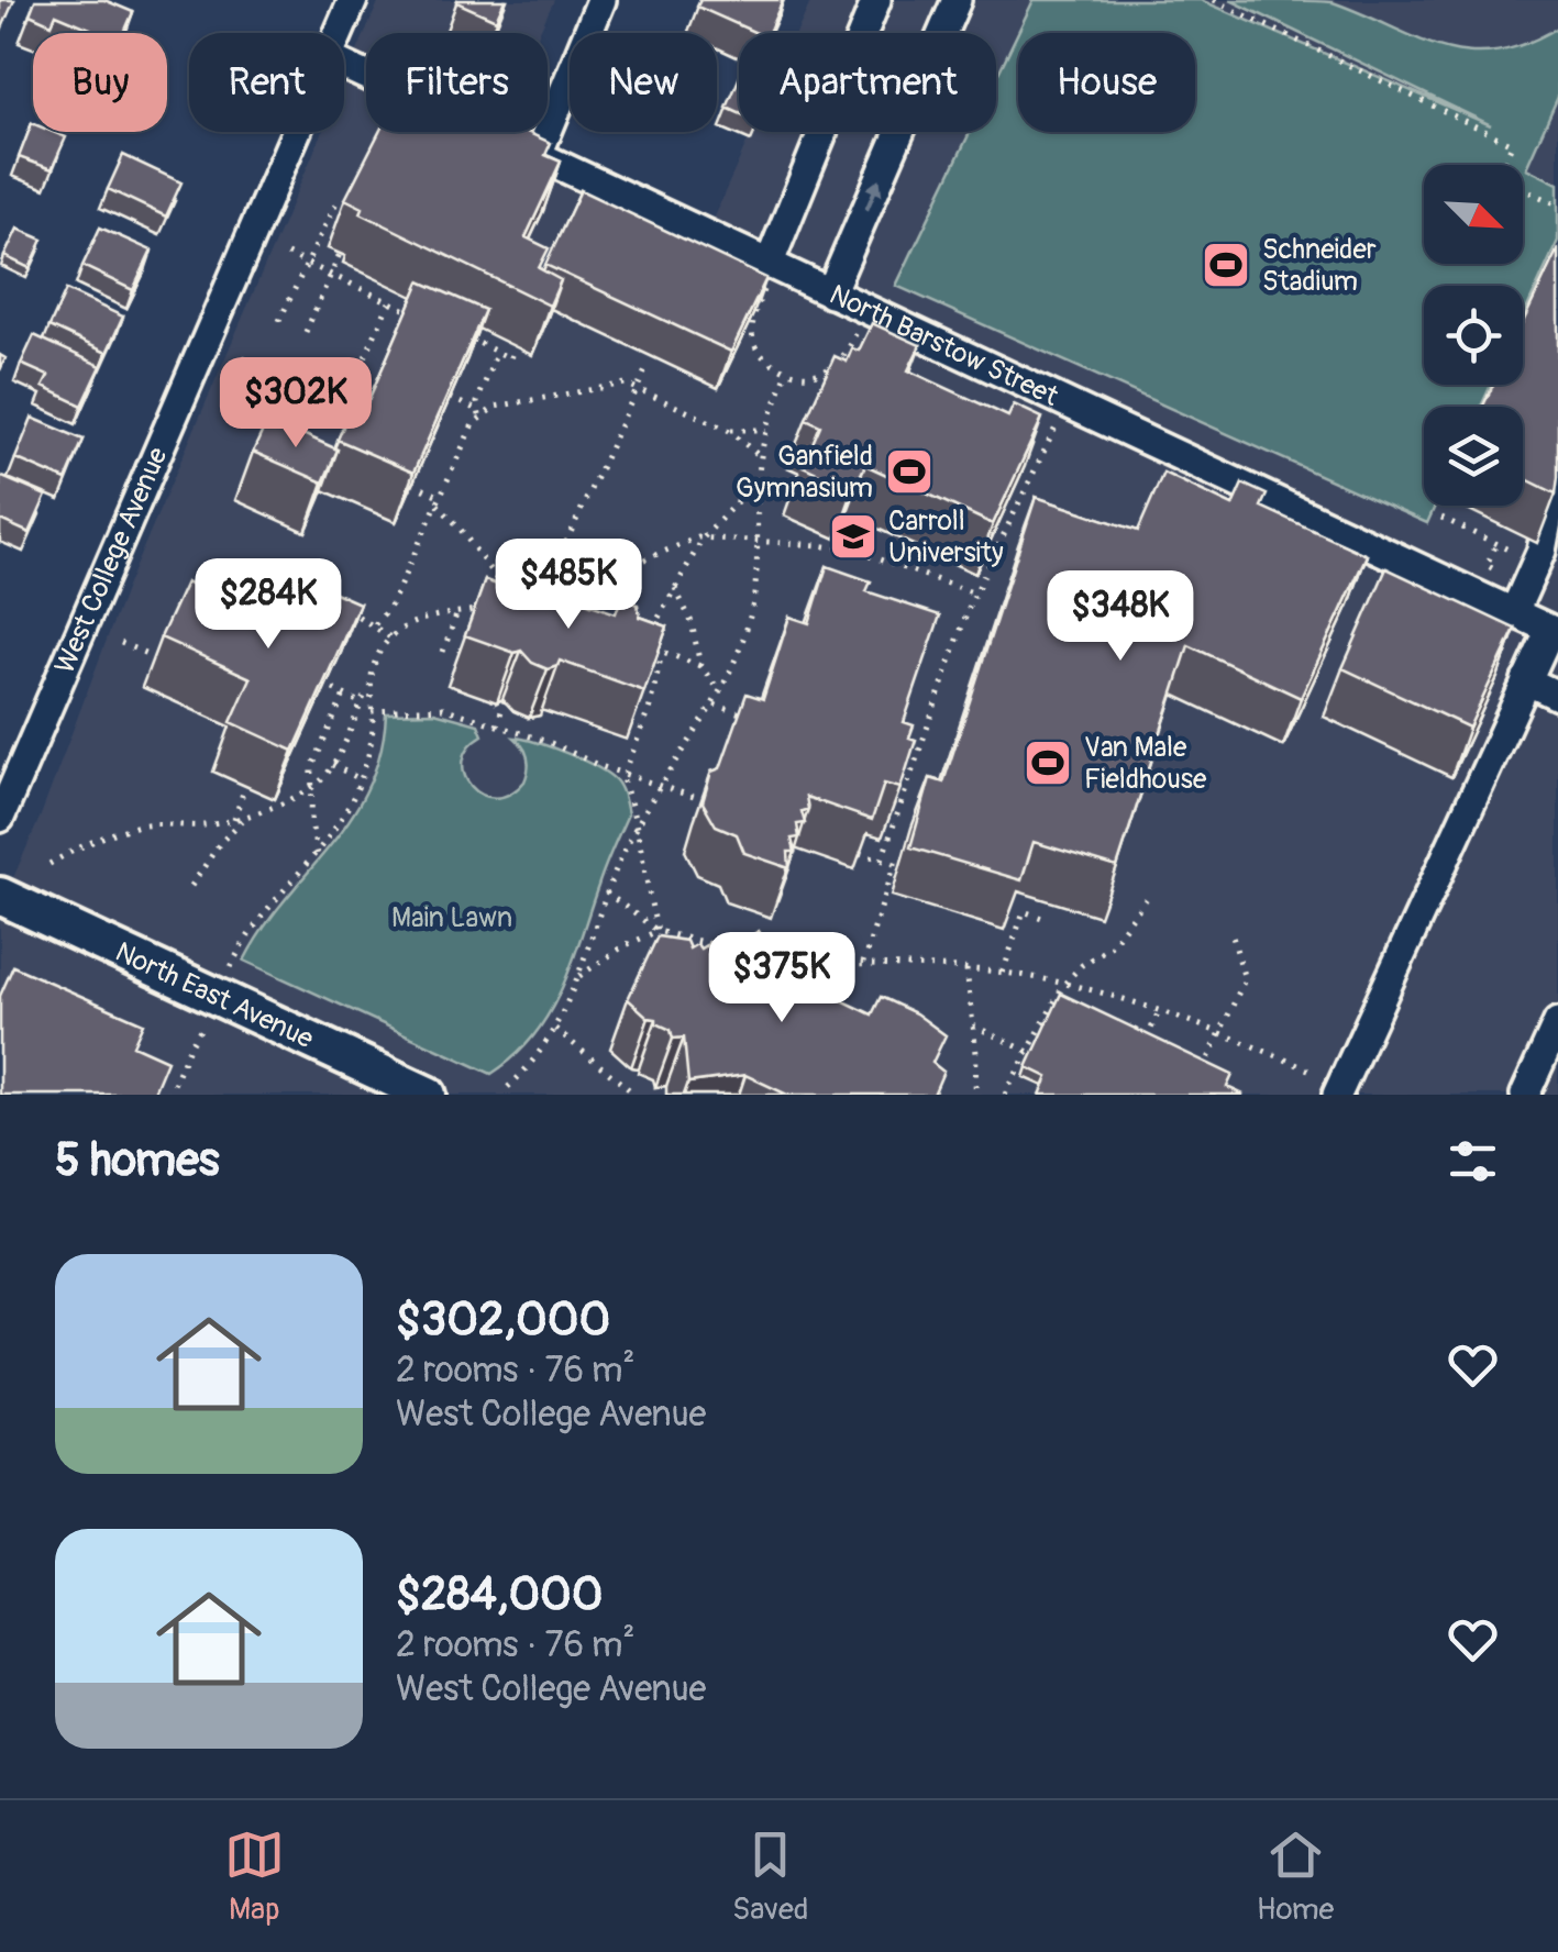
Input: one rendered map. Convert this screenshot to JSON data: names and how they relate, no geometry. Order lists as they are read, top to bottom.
{
  "streets": {
    "main road": ["North East Avenue"],
    "street": ["North Barstow Street", "West College Avenue"]
  },
  "parks": ["Main Lawn"],
  "places": {
    "sports": ["Schneider Stadium", "Ganfield Gymnasium", "Van Male Fieldhouse"],
    "school or university": ["Carroll University"]
  },
  "north": "bottom right",
  "page": {
    "chip": [
      "Buy",
      "Rent",
      "Filters",
      "New",
      "Apartment",
      "House"
    ],
    "price": [
      "$302K",
      "$485K",
      "$284K",
      "$348K",
      "$375K"
    ],
    "heading": "5 homes",
    "list": [
      {
        "name": "$302,000",
        "note": "2 rooms · 76 m² · West College Avenue"
      },
      {
        "name": "$284,000",
        "note": "2 rooms · 76 m² · West College Avenue"
      }
    ],
    "tabs": ["Map", "Saved", "Home"]
  }
}
